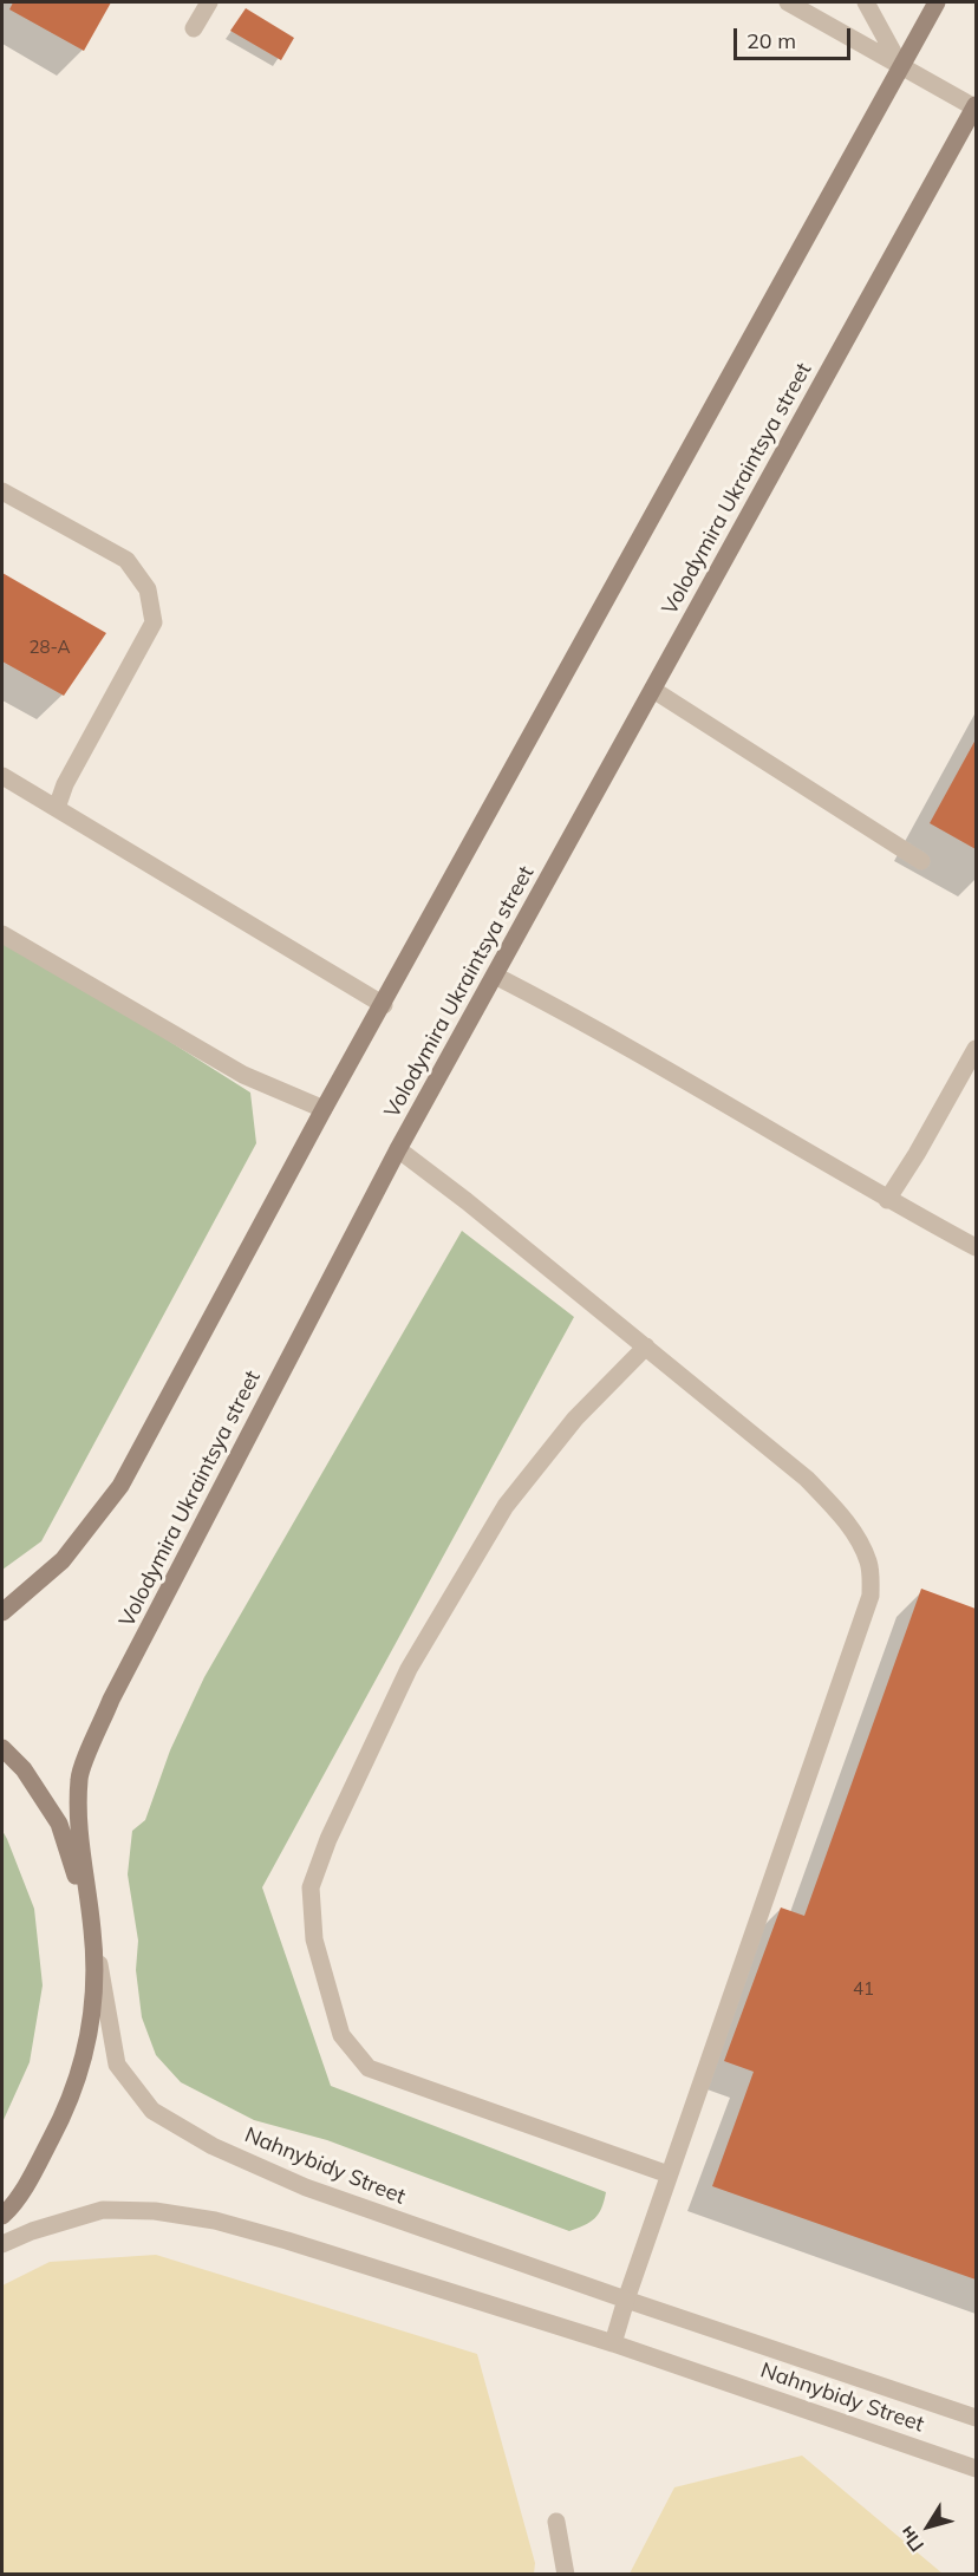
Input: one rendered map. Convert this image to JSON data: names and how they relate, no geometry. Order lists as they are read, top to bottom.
{
  "streets": {
    "street": ["Volodymira Ukraintsya street", "Nahnybidy Street"]
  },
  "crossings": [
    ["Volodymira Ukraintsya street", "Nahnybidy Street"]
  ],
  "house_numbers": ["28-А", "41"],
  "scale_bar": "20 m",
  "north": "bottom left"
}
